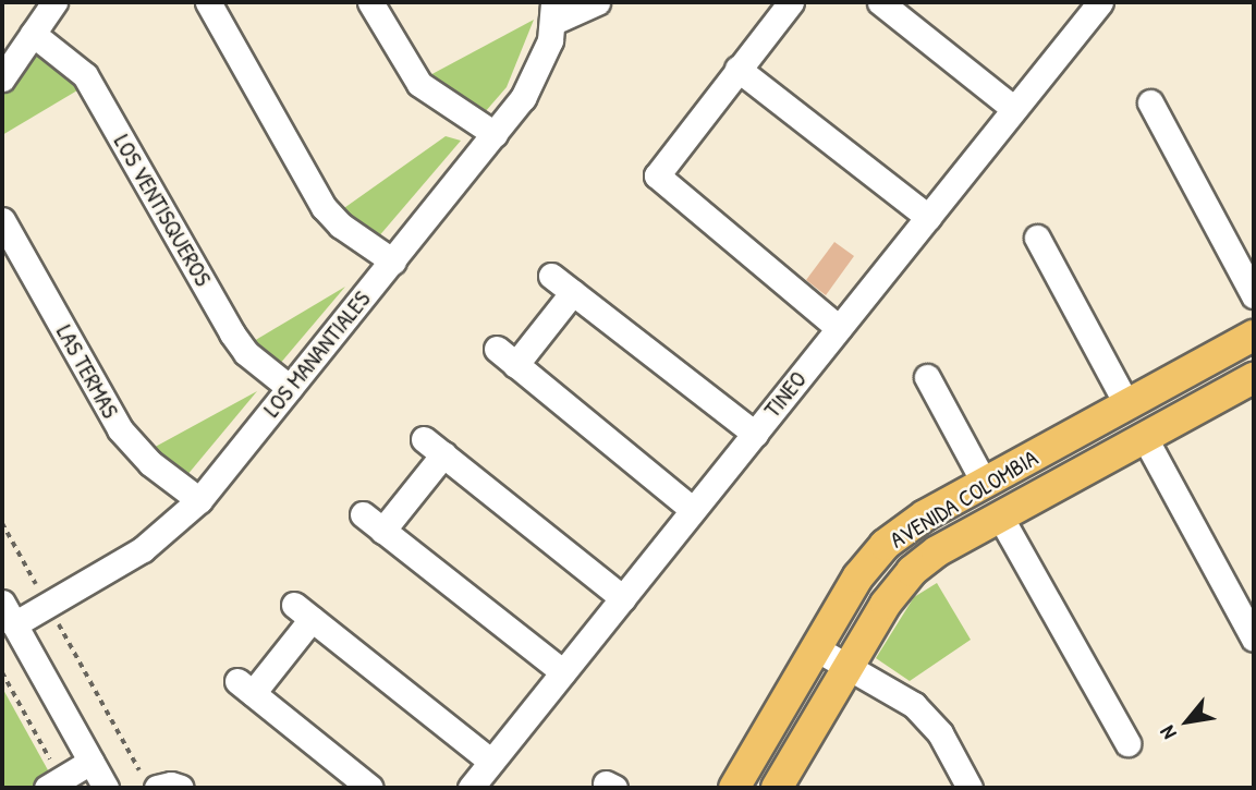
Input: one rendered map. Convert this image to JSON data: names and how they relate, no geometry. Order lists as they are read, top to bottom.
{
  "streets": {
    "main road": ["AVENIDA COLOMBIA"],
    "street": [
      "LOS VENTISQUEROS",
      "LOS MANANTIALES",
      "LAS TERMAS",
      "TINEO"
    ]
  },
  "crossings": [
    ["LOS VENTISQUEROS", "LOS MANANTIALES"],
    ["LOS MANANTIALES", "LAS TERMAS"]
  ],
  "north": "bottom left"
}
